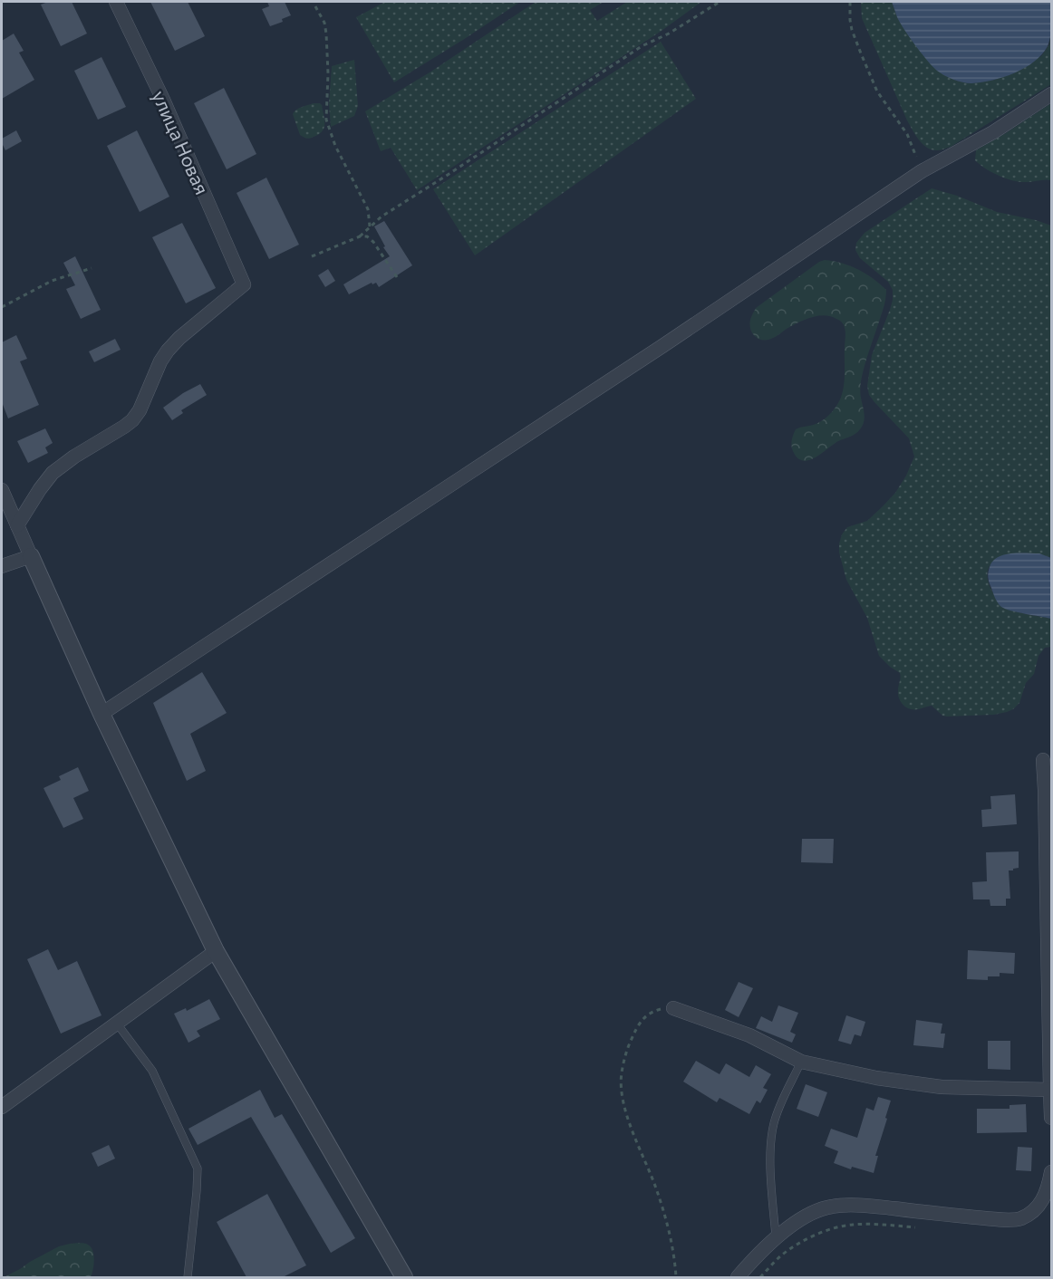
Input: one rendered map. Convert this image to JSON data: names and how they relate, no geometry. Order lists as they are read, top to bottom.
{
  "streets": {
    "street": ["улица Новая"]
  }
}
